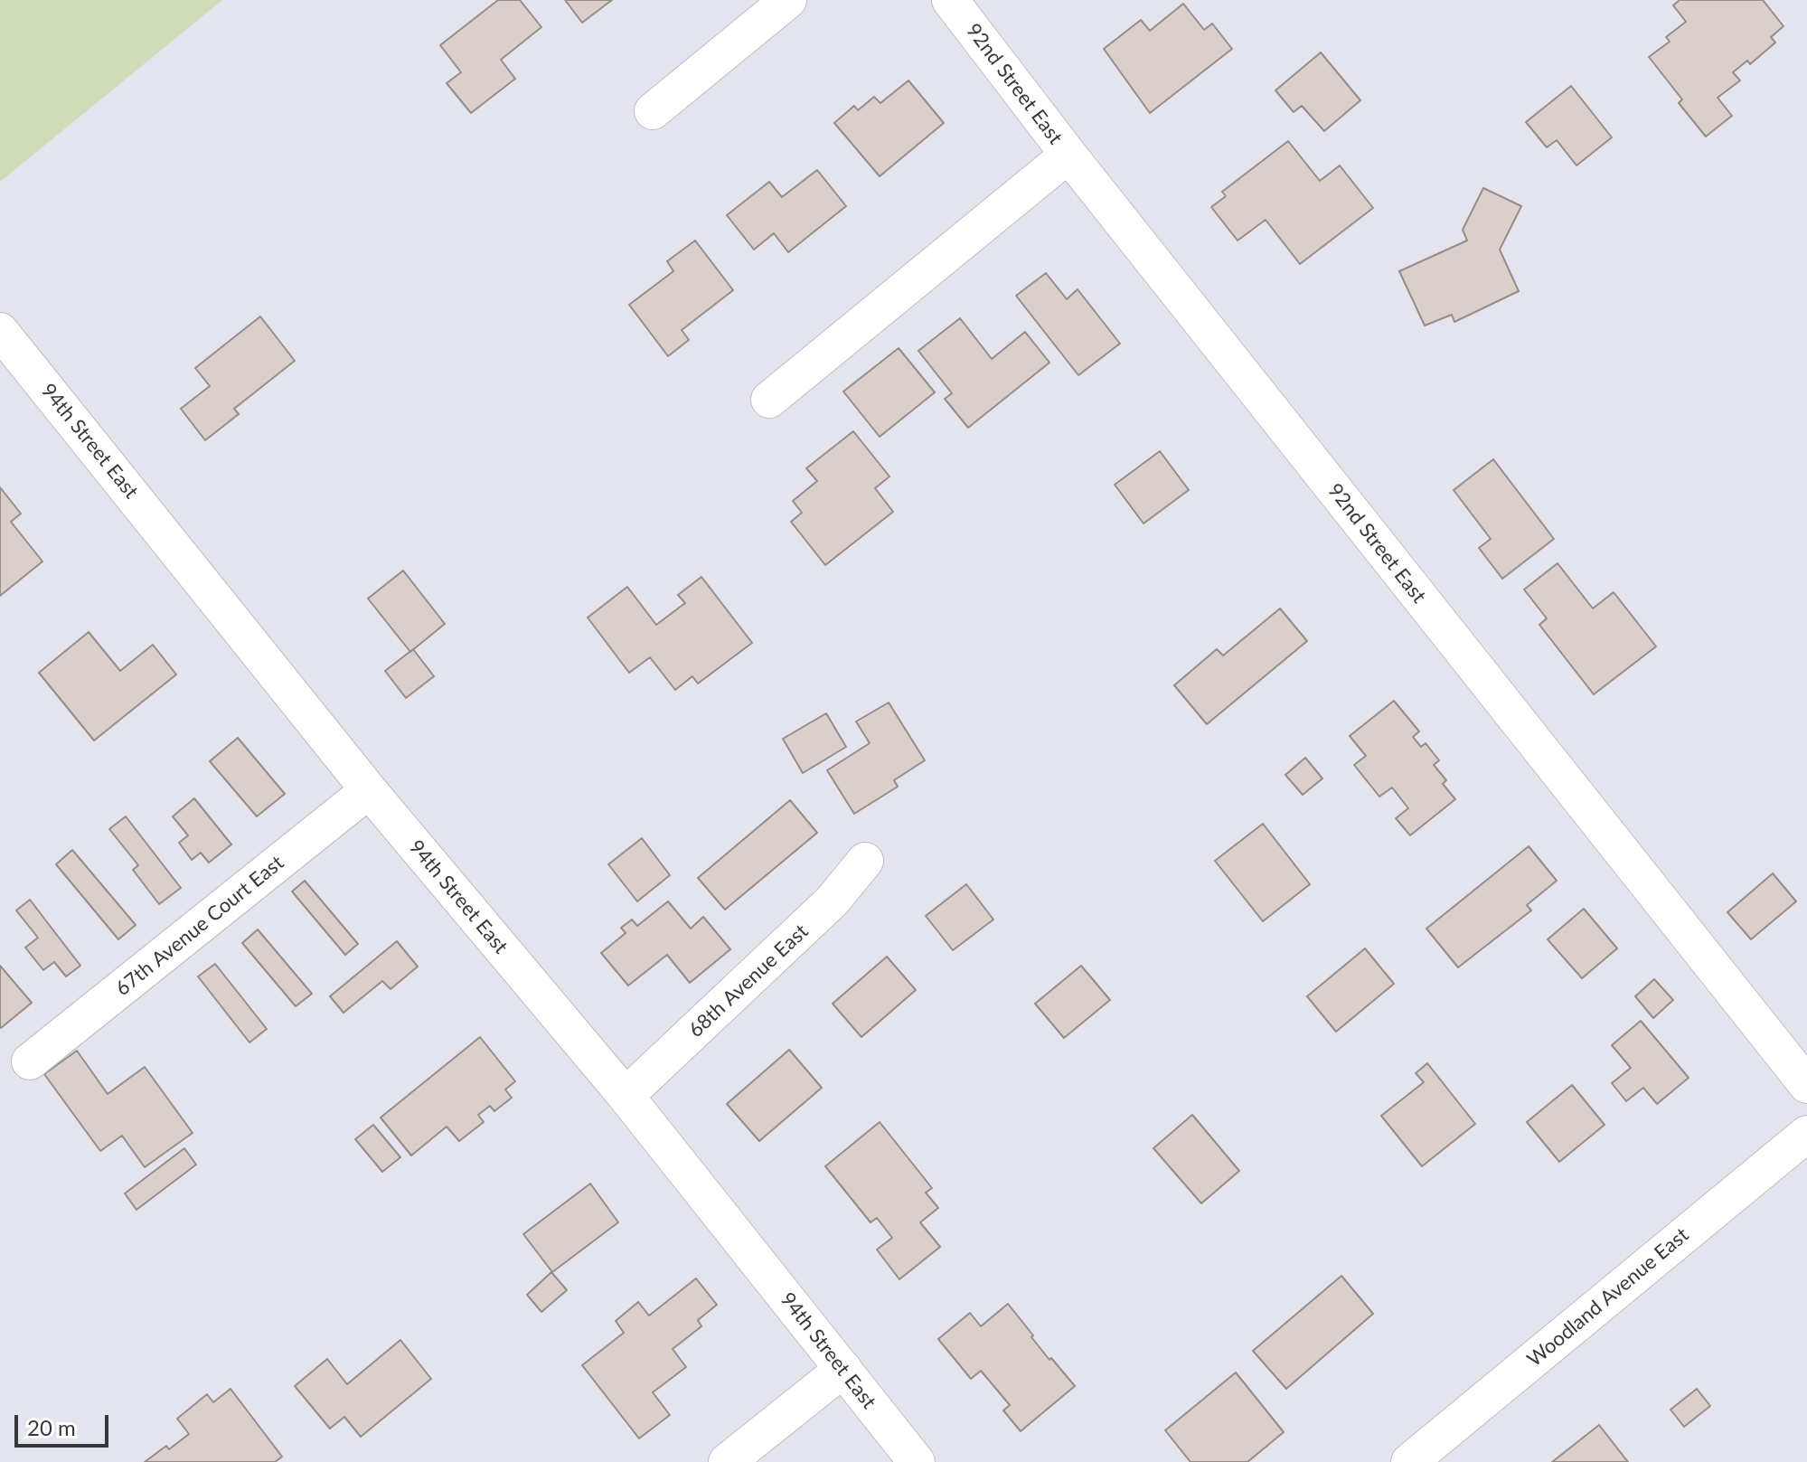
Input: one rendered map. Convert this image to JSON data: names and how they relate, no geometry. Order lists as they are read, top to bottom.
{
  "streets": {
    "street": [
      "92nd Street East",
      "94th Street East",
      "67th Avenue Court East",
      "68th Avenue East",
      "Woodland Avenue East"
    ]
  },
  "crossings": [
    ["94th Street East", "67th Avenue Court East"],
    ["94th Street East", "68th Avenue East"]
  ],
  "scale_bar": "20 m"
}
